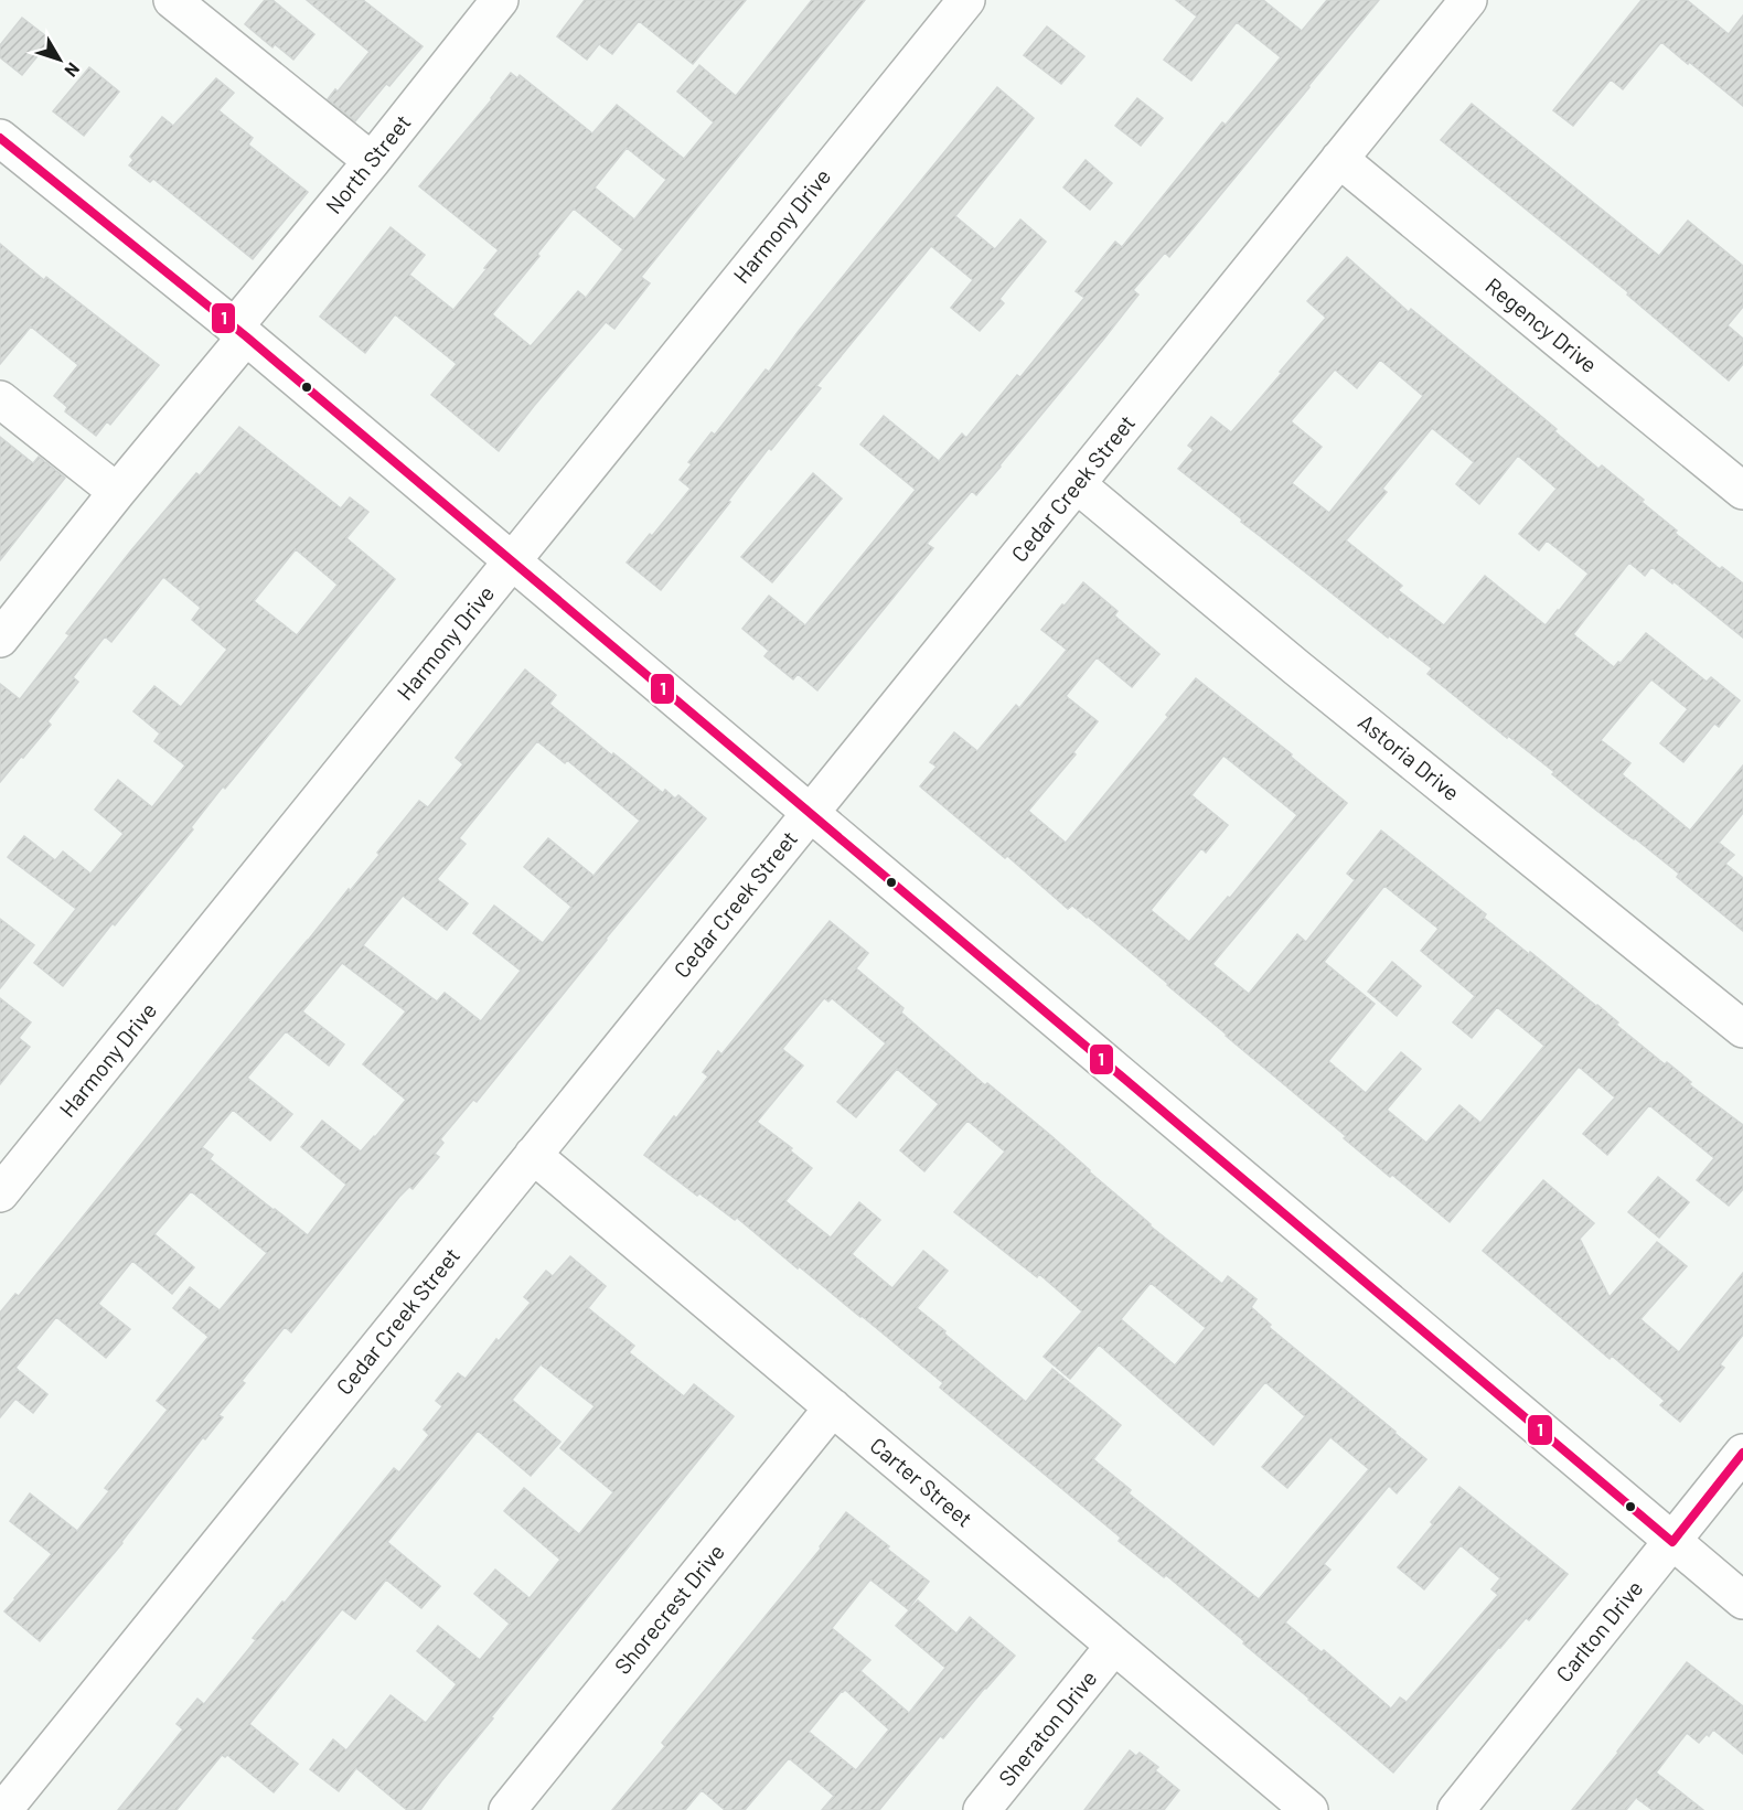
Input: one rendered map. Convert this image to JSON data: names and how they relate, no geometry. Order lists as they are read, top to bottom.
{
  "streets": {
    "street": [
      "North Street",
      "Harmony Drive",
      "Regency Drive",
      "Cedar Creek Street",
      "Astoria Drive",
      "Carter Street",
      "Shorecrest Drive",
      "Carlton Drive",
      "Sheraton Drive"
    ]
  },
  "crossings": [
    ["Regency Drive", "Cedar Creek Street"],
    ["Cedar Creek Street", "Astoria Drive"],
    ["Cedar Creek Street", "Carter Street"],
    ["Carter Street", "Shorecrest Drive"],
    ["Carter Street", "Sheraton Drive"]
  ],
  "lines": ["transit line 1"],
  "north": "bottom right"
}
